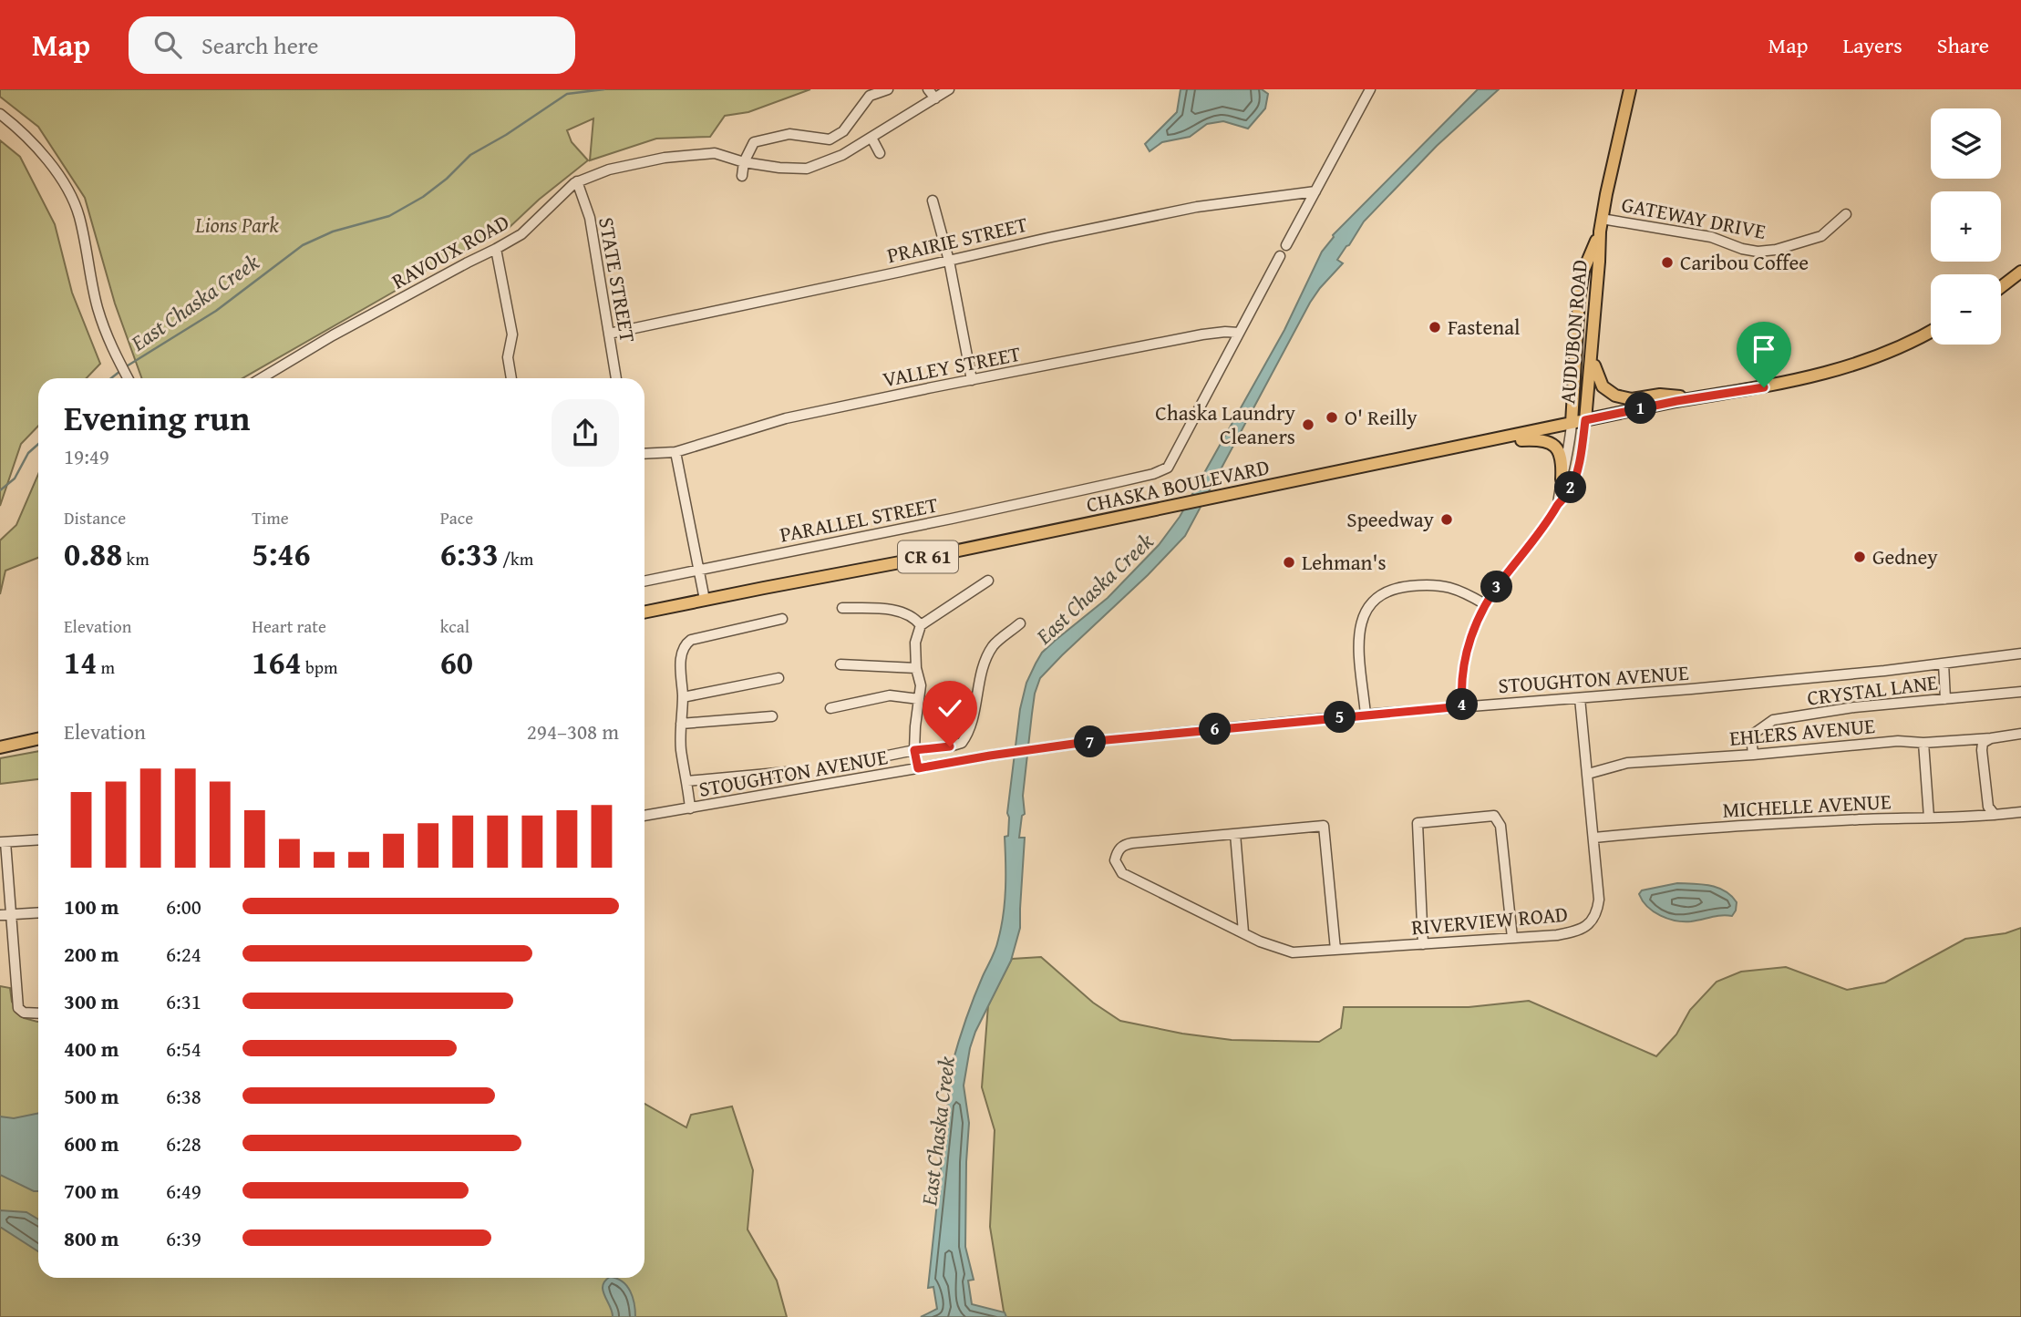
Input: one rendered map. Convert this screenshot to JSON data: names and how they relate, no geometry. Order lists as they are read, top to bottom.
{
  "streets": {
    "main road": ["AUDUBON ROAD", "CHASKA BOULEVARD", "CR 61"],
    "street": [
      "GATEWAY DRIVE",
      "PRAIRIE STREET",
      "RAVOUX ROAD",
      "STATE STREET",
      "VALLEY STREET",
      "PARALLEL STREET",
      "STOUGHTON AVENUE",
      "CRYSTAL LANE",
      "EHLERS AVENUE",
      "MICHELLE AVENUE",
      "RIVERVIEW ROAD"
    ]
  },
  "crossings": [
    ["GATEWAY DRIVE", "AUDUBON ROAD"],
    ["PRAIRIE STREET", "STATE STREET"],
    ["RAVOUX ROAD", "STATE STREET"],
    ["AUDUBON ROAD", "CHASKA BOULEVARD"],
    ["AUDUBON ROAD", "STOUGHTON AVENUE"],
    ["VALLEY STREET", "PARALLEL STREET"],
    ["STOUGHTON AVENUE", "RIVERVIEW ROAD"],
    ["CRYSTAL LANE", "EHLERS AVENUE"],
    ["EHLERS AVENUE", "RIVERVIEW ROAD"],
    ["MICHELLE AVENUE", "RIVERVIEW ROAD"]
  ],
  "water": ["East Chaska Creek"],
  "parks": ["Lions Park"],
  "places": [
    "Caribou Coffee",
    "Fastenal",
    "O' Reilly",
    "Chaska Laundry Cleaners",
    "Speedway",
    "Gedney",
    "Lehman's"
  ],
  "page": {
    "header": "Map",
    "search": "Search here",
    "nav": ["Map", "Layers", "Share"],
    "map_buttons": ["+", "−"],
    "heading": ["Evening run", "19:49"],
    "pins": [
      "1",
      "2",
      "3",
      "4",
      "5",
      "6",
      "7"
    ],
    "stats": [
      ["Distance", "0.88 km"],
      ["Time", "5:46"],
      ["Pace", "6:33 /km"],
      ["Elevation", "14 m"],
      ["Heart rate", "164 bpm"],
      ["kcal", "60"]
    ],
    "chart": ["Elevation", "294–308 m"],
    "list": [
      {
        "name": "100 m",
        "note": "6:00"
      },
      {
        "name": "200 m",
        "note": "6:24"
      },
      {
        "name": "300 m",
        "note": "6:31"
      },
      {
        "name": "400 m",
        "note": "6:54"
      },
      {
        "name": "500 m",
        "note": "6:38"
      },
      {
        "name": "600 m",
        "note": "6:28"
      },
      {
        "name": "700 m",
        "note": "6:49"
      },
      {
        "name": "800 m",
        "note": "6:39"
      }
    ]
  }
}
